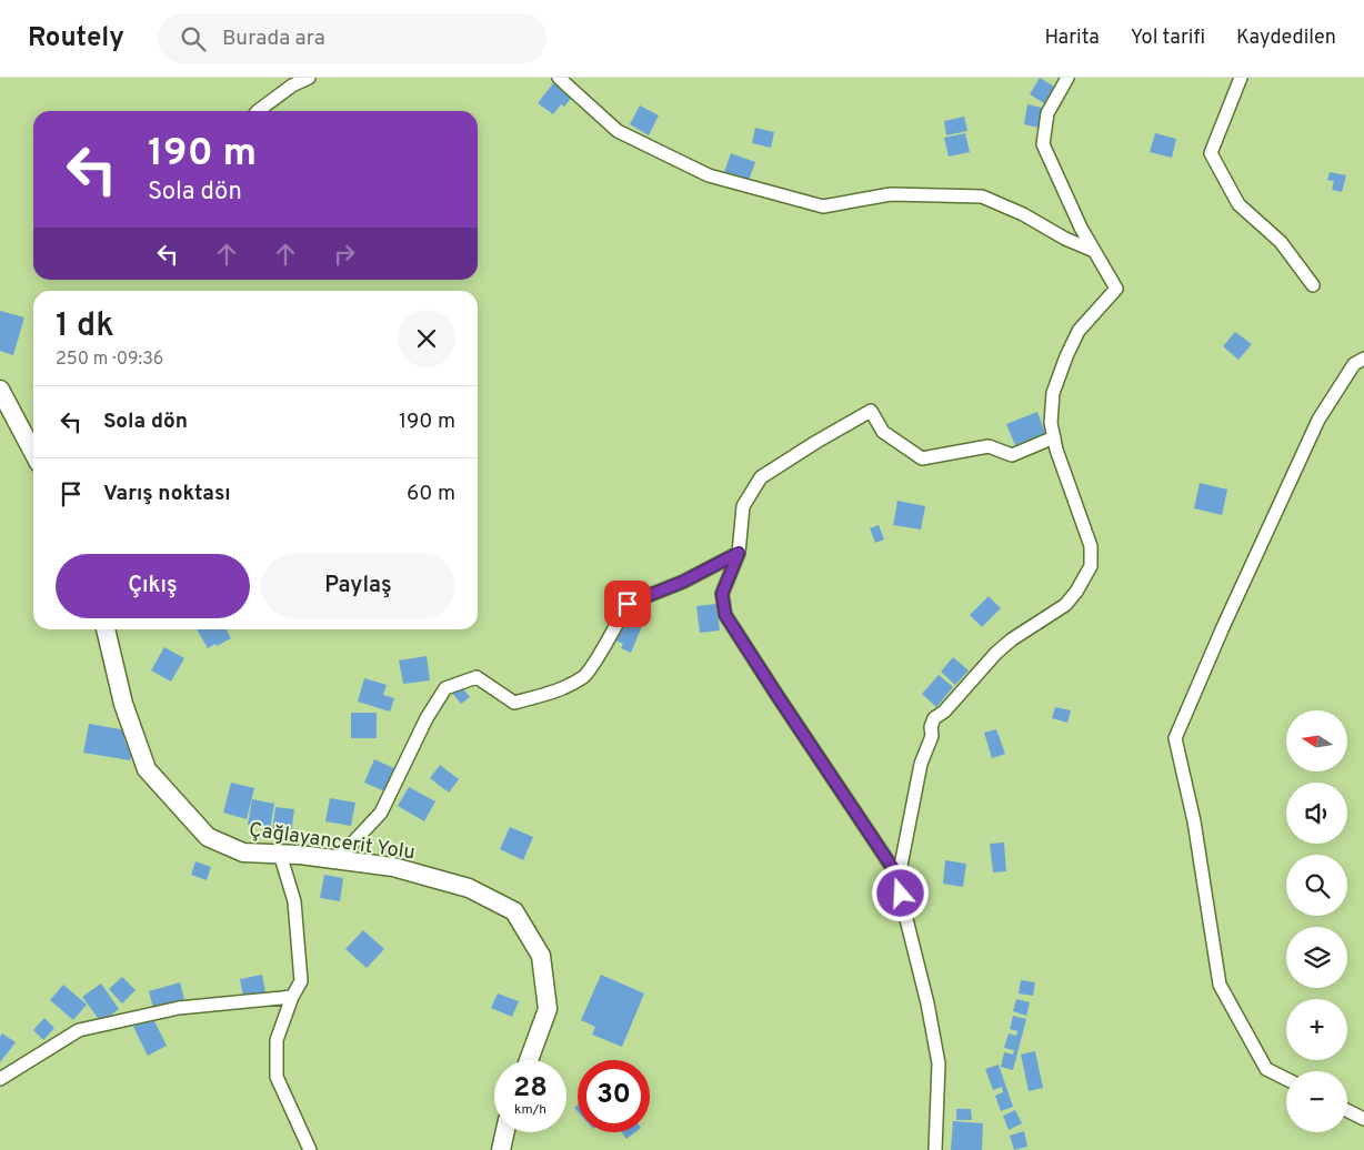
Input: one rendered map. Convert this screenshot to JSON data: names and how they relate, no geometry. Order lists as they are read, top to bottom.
{
  "streets": {
    "main road": ["Çağlayancerit Yolu"]
  },
  "north": "left",
  "page": {
    "header": "Routely",
    "search": "Burada ara",
    "nav": ["Harita", "Yol tarifi", "Kaydedilen"],
    "turn": ["190 m", "Sola dön"],
    "heading": ["1 dk", "250 m · 09:36"],
    "list": [
      {
        "name": "Sola dön",
        "value": "190 m"
      },
      {
        "name": "Varış noktası",
        "value": "60 m"
      }
    ],
    "buttons": ["Çıkış", "Paylaş"],
    "map_buttons": ["+", "−"],
    "speed": "28 km/h",
    "limit": "30"
  }
}
